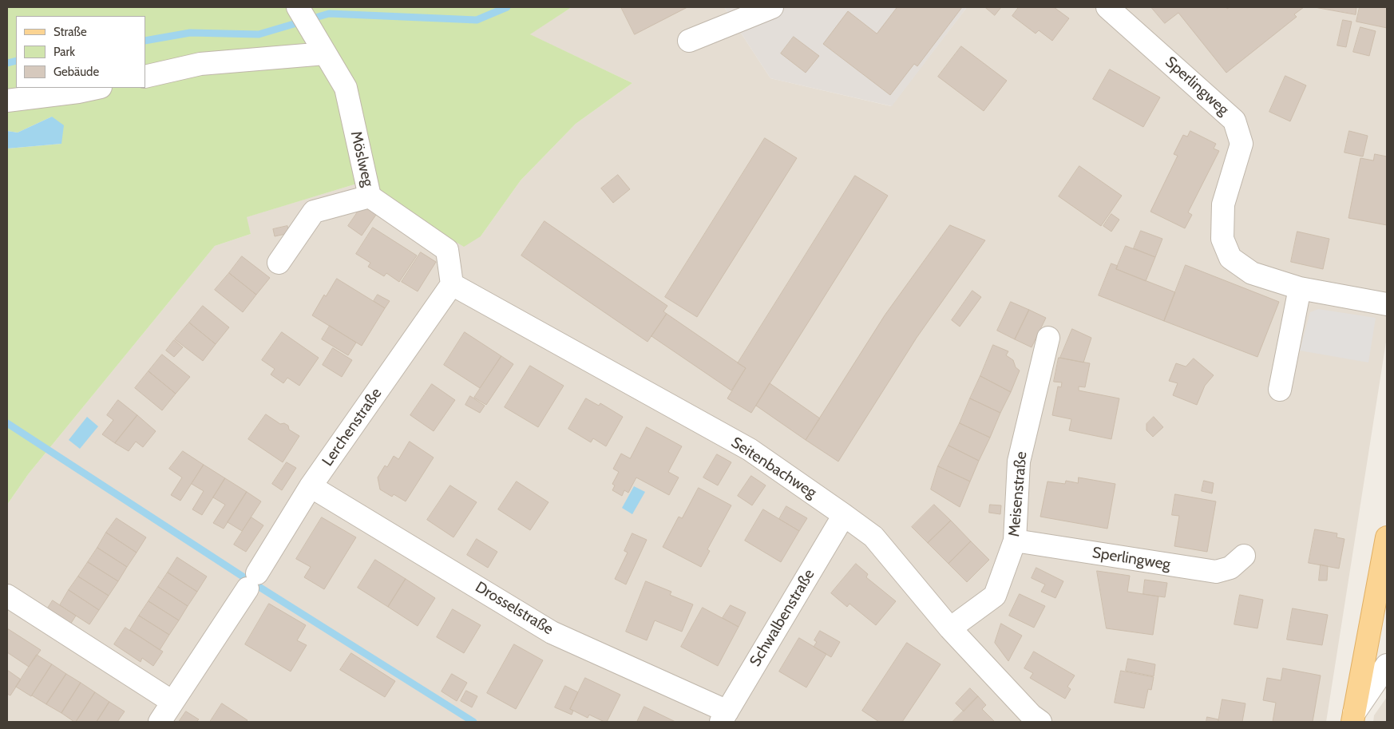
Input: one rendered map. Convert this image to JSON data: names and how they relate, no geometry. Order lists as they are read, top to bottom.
{
  "streets": {
    "street": [
      "Sperlingweg",
      "Möslweg",
      "Lerchenstraße",
      "Seitenbachweg",
      "Meisenstraße",
      "Drosselstraße",
      "Schwalbenstraße"
    ]
  },
  "crossings": [
    ["Sperlingweg", "Meisenstraße"],
    ["Möslweg", "Lerchenstraße"],
    ["Möslweg", "Seitenbachweg"],
    ["Lerchenstraße", "Seitenbachweg"],
    ["Lerchenstraße", "Drosselstraße"],
    ["Seitenbachweg", "Meisenstraße"],
    ["Seitenbachweg", "Schwalbenstraße"],
    ["Drosselstraße", "Schwalbenstraße"]
  ],
  "legend": ["Straße", "Park", "Gebäude"]
}
